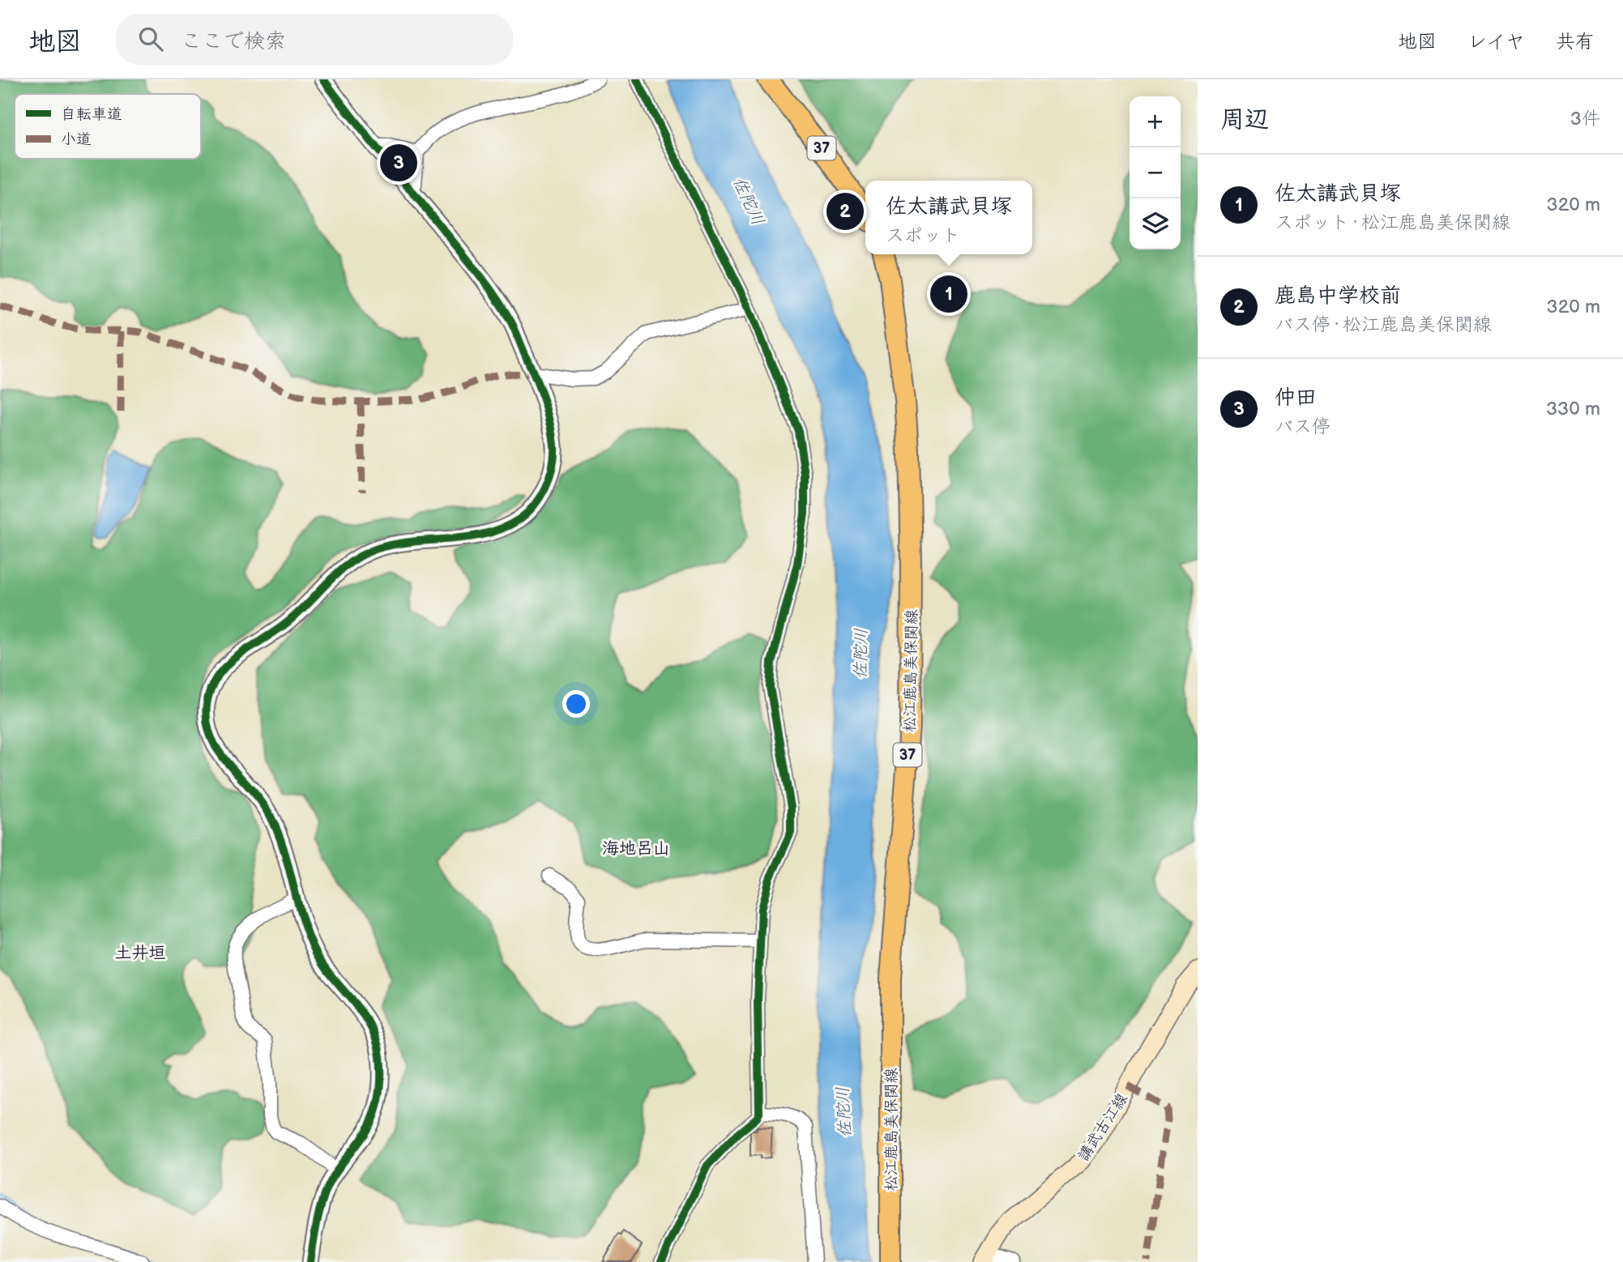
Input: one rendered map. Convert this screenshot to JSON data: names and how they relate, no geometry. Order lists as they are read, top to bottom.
{
  "streets": {
    "main road": ["37", "松江鹿島美保関線", "講武古江線"]
  },
  "districts": ["海地呂山", "土井垣"],
  "water": ["佐陀川"],
  "legend": ["自転車道", "小道"],
  "page": {
    "header": "地図",
    "search": "ここで検索",
    "nav": ["地図", "レイヤ", "共有"],
    "heading": ["周辺", "3件"],
    "map_buttons": ["+", "−"],
    "pins": ["3", "2", "1"],
    "list": [
      {
        "mark": "1",
        "name": "佐太講武貝塚",
        "note": "スポット · 松江鹿島美保関線",
        "value": "320 m"
      },
      {
        "mark": "2",
        "name": "鹿島中学校前",
        "note": "バス停 · 松江鹿島美保関線",
        "value": "320 m"
      },
      {
        "mark": "3",
        "name": "仲田",
        "note": "バス停",
        "value": "330 m"
      }
    ],
    "popup": ["佐太講武貝塚", "スポット"]
  }
}
